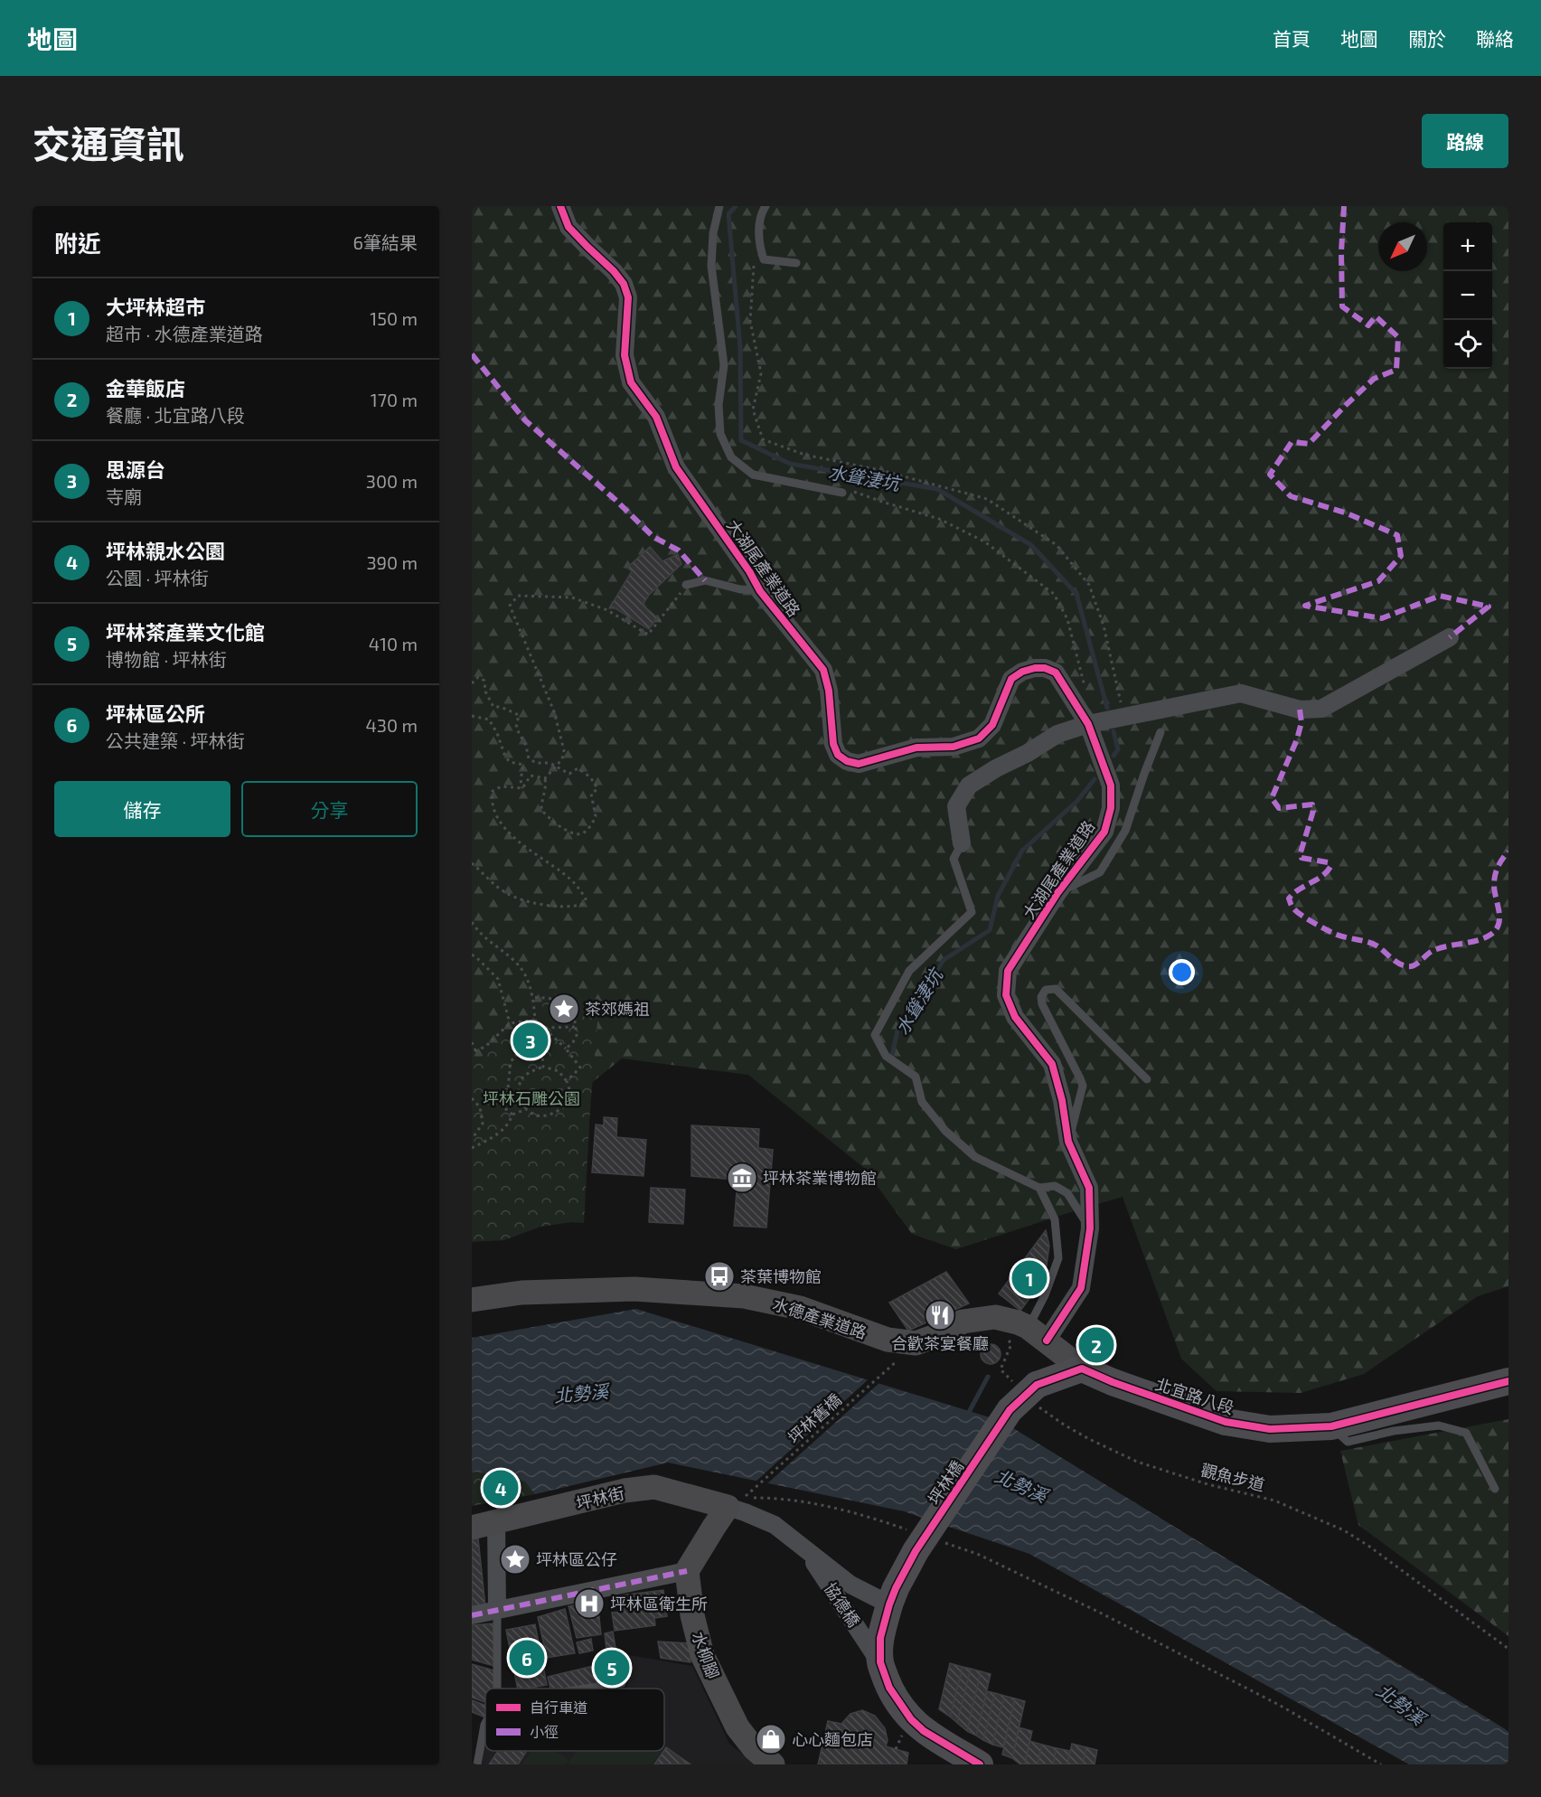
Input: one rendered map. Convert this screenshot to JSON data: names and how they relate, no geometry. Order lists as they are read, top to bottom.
{
  "streets": {
    "main road": ["北宜路八段", "坪林橋"],
    "street": [
      "大湖尾產業道路",
      "水德產業道路",
      "坪林街",
      "協德橋",
      "水柳腳"
    ],
    "path": ["坪林舊橋", "觀魚步道"]
  },
  "crossings": [
    ["大湖尾產業道路", "水德產業道路"],
    ["水德產業道路", "北宜路八段"],
    ["水德產業道路", "觀魚步道"],
    ["坪林舊橋", "坪林街"],
    ["坪林舊橋", "協德橋"],
    ["觀魚步道", "坪林橋"],
    ["坪林橋", "協德橋"],
    ["坪林街", "協德橋"]
  ],
  "water": ["水聳淒坑", "北勢溪"],
  "parks": ["坪林石雕公園"],
  "places": {
    "place": ["茶郊媽祖", "坪林區公仔"],
    "museum": ["坪林茶業博物館"],
    "bus stop": ["茶葉博物館"],
    "restaurant": ["合歡茶宴餐廳"],
    "hospital": ["坪林區衛生所"],
    "shop": ["心心麵包店"]
  },
  "legend": ["自行車道", "小徑"],
  "north": "bottom left",
  "page": {
    "header": "地圖",
    "nav": [
      "首頁",
      "地圖",
      "關於",
      "聯絡"
    ],
    "title": "交通資訊",
    "buttons": [
      "路線",
      ["儲存", "分享"]
    ],
    "heading": ["附近", "6筆結果"],
    "map_buttons": ["+", "−"],
    "list": [
      {
        "mark": "1",
        "name": "大坪林超市",
        "note": "超市 · 水德產業道路",
        "value": "150 m"
      },
      {
        "mark": "2",
        "name": "金華飯店",
        "note": "餐廳 · 北宜路八段",
        "value": "170 m"
      },
      {
        "mark": "3",
        "name": "思源台",
        "note": "寺廟",
        "value": "300 m"
      },
      {
        "mark": "4",
        "name": "坪林親水公園",
        "note": "公園 · 坪林街",
        "value": "390 m"
      },
      {
        "mark": "5",
        "name": "坪林茶產業文化館",
        "note": "博物館 · 坪林街",
        "value": "410 m"
      },
      {
        "mark": "6",
        "name": "坪林區公所",
        "note": "公共建築 · 坪林街",
        "value": "430 m"
      }
    ],
    "pins": [
      "3",
      "1",
      "2",
      "4",
      "6",
      "5"
    ]
  }
}
